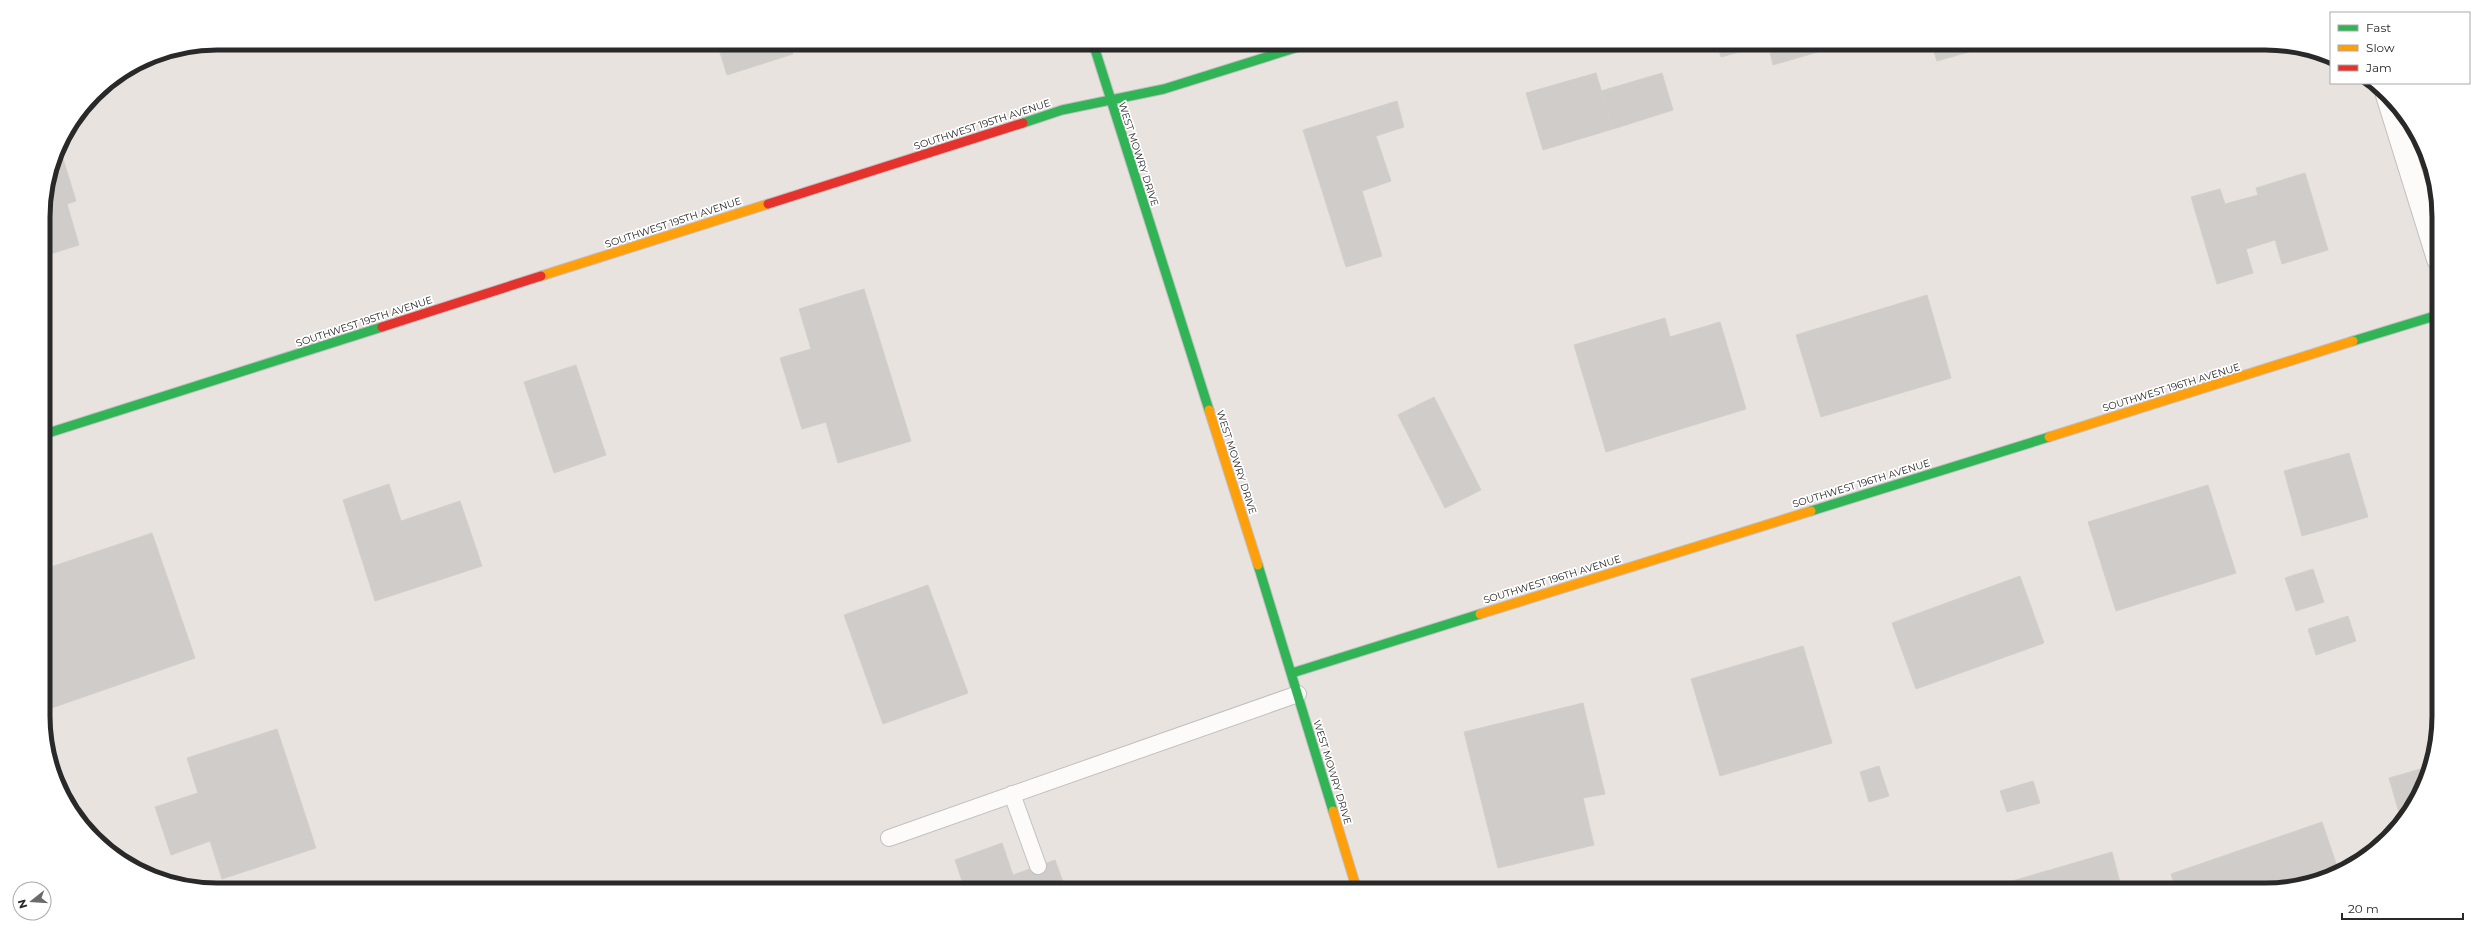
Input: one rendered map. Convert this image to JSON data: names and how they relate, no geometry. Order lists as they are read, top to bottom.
{
  "streets": {
    "street": ["SOUTHWEST 195TH AVENUE", "WEST MOWRY DRIVE", "SOUTHWEST 196TH AVENUE"]
  },
  "crossings": [
    ["SOUTHWEST 195TH AVENUE", "WEST MOWRY DRIVE"],
    ["WEST MOWRY DRIVE", "SOUTHWEST 196TH AVENUE"]
  ],
  "legend": ["Fast", "Slow", "Jam"],
  "scale_bar": "20 m",
  "north": "left"
}
